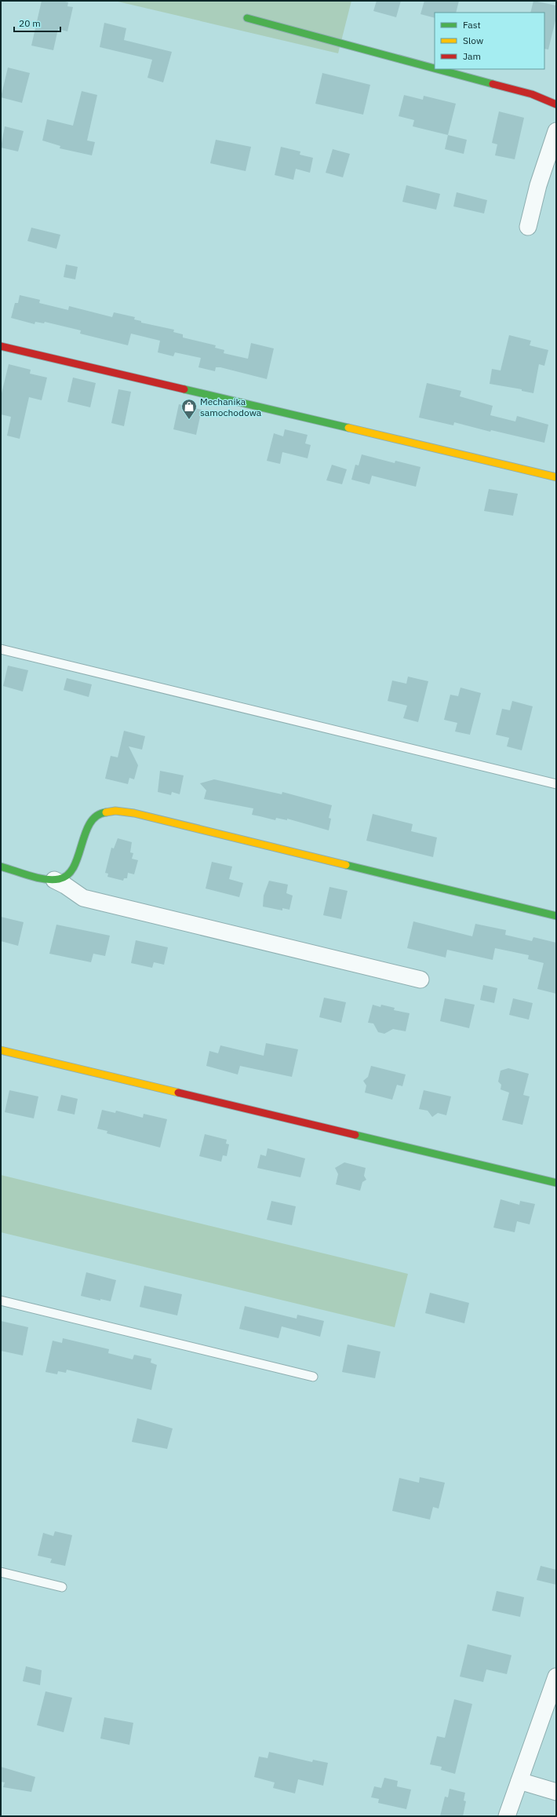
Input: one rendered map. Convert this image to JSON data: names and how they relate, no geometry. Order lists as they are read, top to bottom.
{
  "places": {
    "shop": ["Mechanika samochodowa"]
  },
  "legend": ["Fast", "Slow", "Jam"],
  "scale_bar": "20 m"
}
